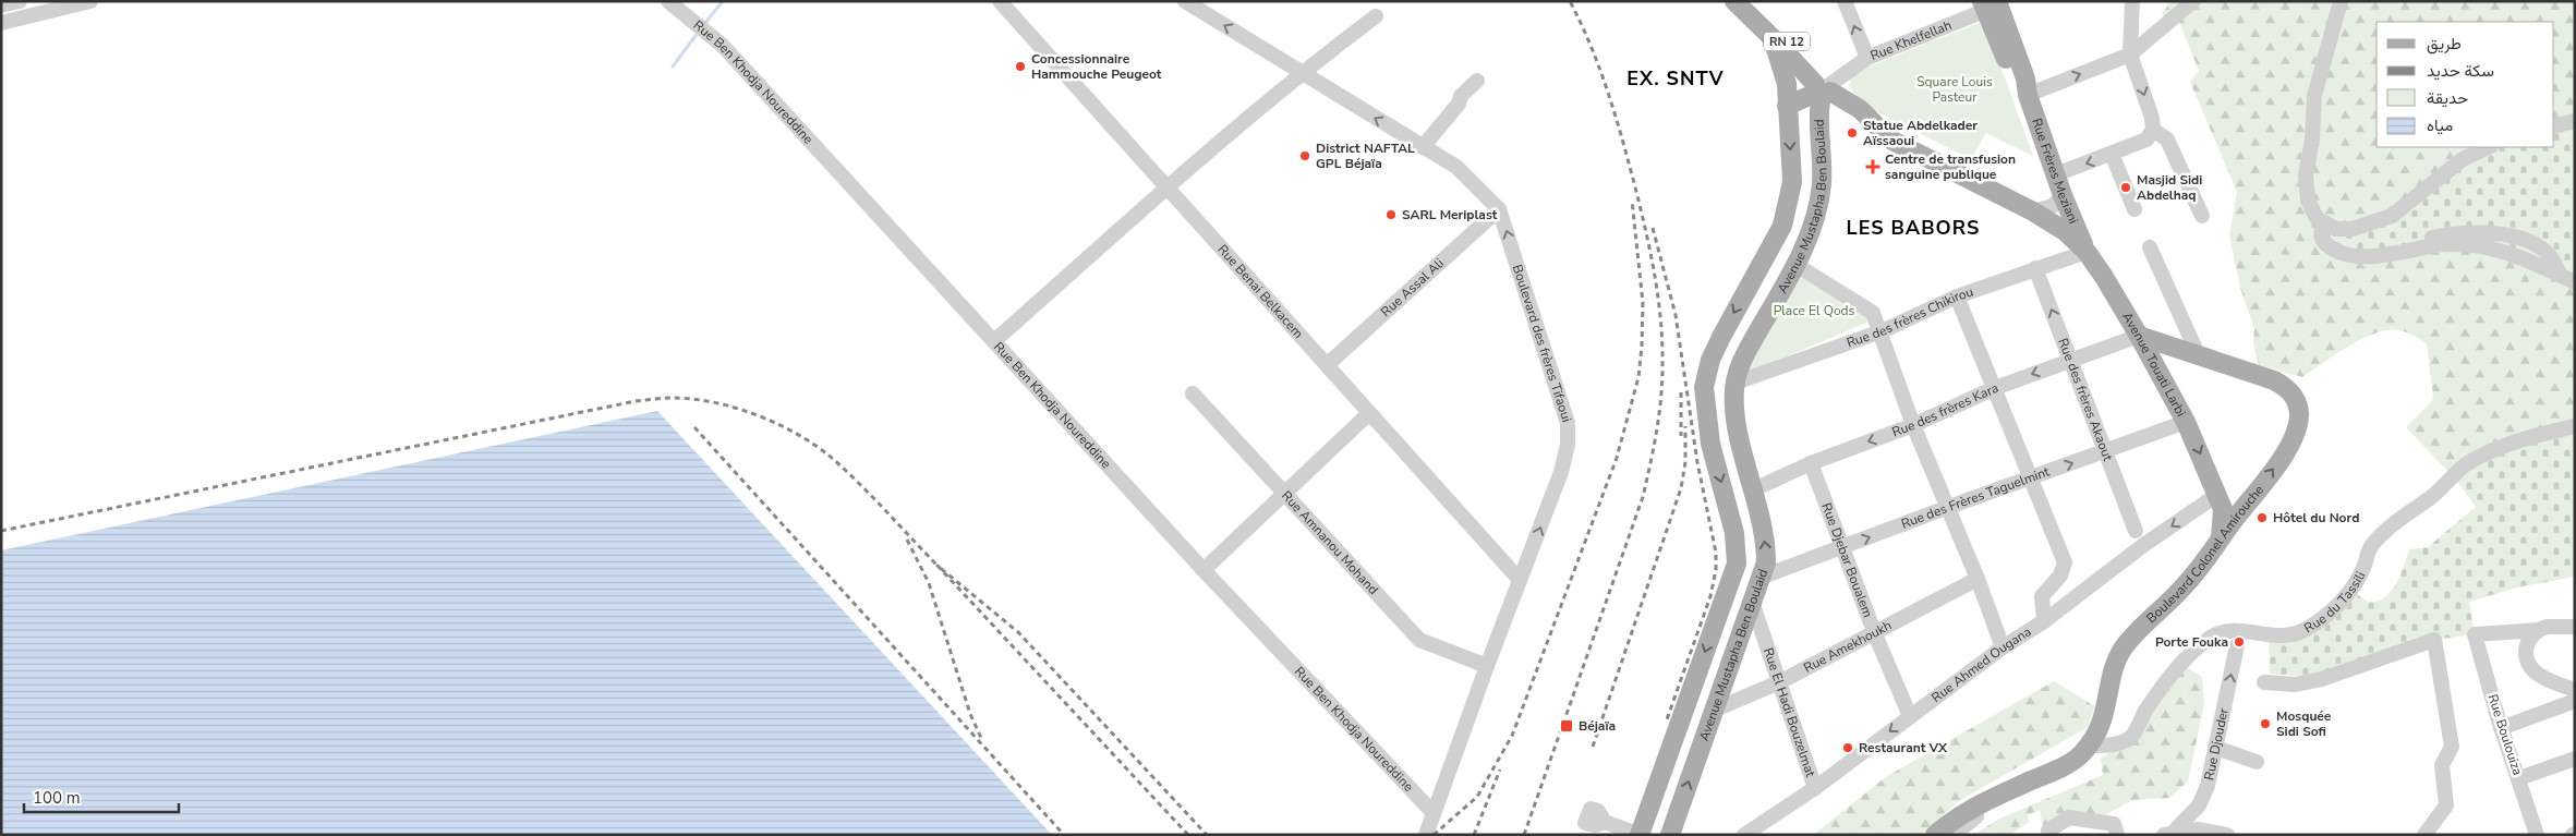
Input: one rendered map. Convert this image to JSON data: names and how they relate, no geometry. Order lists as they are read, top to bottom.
{
  "streets": {
    "main road": [
      "RN 12",
      "Rue Frères Meziani",
      "Avenue Mustapha Ben Boulaid",
      "Avenue Touati Larbi",
      "Boulevard Colonel Amirouche"
    ],
    "street": [
      "Rue Khelfellah",
      "Rue Ben Khodja Noureddine",
      "Rue Assal Ali",
      "Rue Benai Belkacem",
      "Rue des frères Chikirou",
      "Boulevard des frères Tifaoui",
      "Rue des frères Akaout",
      "Rue des frères Kara",
      "Rue des Frères Taguelmint",
      "Rue Amnanou Mohand",
      "Rue Djebar Boualem",
      "Rue du Tassili",
      "Rue Amekhoukh",
      "Rue Ahmed Ougana",
      "Rue El Hadi Bouzelmat",
      "Rue Boulouiza",
      "Rue Djouder"
    ]
  },
  "crossings": [
    ["RN 12", "Rue Khelfellah"],
    ["RN 12", "Avenue Mustapha Ben Boulaid"],
    ["RN 12", "Avenue Touati Larbi"],
    ["Rue Khelfellah", "Rue Frères Meziani"],
    ["Rue Khelfellah", "Avenue Mustapha Ben Boulaid"],
    ["Rue Khelfellah", "Avenue Touati Larbi"],
    ["Rue Ben Khodja Noureddine", "Boulevard des frères Tifaoui"],
    ["Rue Frères Meziani", "Rue des frères Chikirou"],
    ["Rue Frères Meziani", "Avenue Touati Larbi"],
    ["Avenue Mustapha Ben Boulaid", "Rue des frères Chikirou"],
    ["Avenue Mustapha Ben Boulaid", "Avenue Touati Larbi"],
    ["Avenue Mustapha Ben Boulaid", "Rue des frères Kara"],
    ["Avenue Mustapha Ben Boulaid", "Rue des Frères Taguelmint"],
    ["Avenue Mustapha Ben Boulaid", "Rue Amekhoukh"],
    ["Avenue Mustapha Ben Boulaid", "Rue El Hadi Bouzelmat"],
    ["Rue Assal Ali", "Rue Benai Belkacem"],
    ["Rue Assal Ali", "Boulevard des frères Tifaoui"],
    ["Rue Benai Belkacem", "Boulevard des frères Tifaoui"],
    ["Rue des frères Chikirou", "Avenue Touati Larbi"],
    ["Rue des frères Chikirou", "Rue des frères Akaout"],
    ["Boulevard des frères Tifaoui", "Rue Amnanou Mohand"],
    ["Avenue Touati Larbi", "Rue des frères Kara"],
    ["Avenue Touati Larbi", "Rue des Frères Taguelmint"],
    ["Avenue Touati Larbi", "Boulevard Colonel Amirouche"],
    ["Avenue Touati Larbi", "Rue Ahmed Ougana"],
    ["Rue des frères Akaout", "Rue des frères Kara"],
    ["Rue des frères Akaout", "Rue des Frères Taguelmint"],
    ["Rue des frères Kara", "Boulevard Colonel Amirouche"],
    ["Rue des frères Kara", "Rue Djebar Boualem"],
    ["Rue des Frères Taguelmint", "Rue Djebar Boualem"],
    ["Boulevard Colonel Amirouche", "Rue du Tassili"],
    ["Rue Djebar Boualem", "Rue Amekhoukh"],
    ["Rue Djebar Boualem", "Rue Ahmed Ougana"],
    ["Rue du Tassili", "Rue Djouder"],
    ["Rue Amekhoukh", "Rue El Hadi Bouzelmat"],
    ["Rue Ahmed Ougana", "Rue El Hadi Bouzelmat"]
  ],
  "one_way": [
    "Boulevard des frères Tifaoui",
    "Rue des frères Kara",
    "Rue des Frères Taguelmint",
    "Rue Ahmed Ougana",
    "Rue Djouder"
  ],
  "districts": ["EX. SNTV", "LES BABORS"],
  "parks": ["Square Louis Pasteur", "Place El Qods"],
  "places": {
    "other": [
      "Concessionnaire Hammouche Peugeot",
      "Statue Abdelkader Aïssaoui",
      "District NAFTAL GPL Béjaïa",
      "Masjid Sidi Abdelhaq",
      "SARL Meriplast",
      "Hôtel du Nord",
      "Porte Fouka",
      "Mosquée Sidi Sofi",
      "Restaurant VX"
    ],
    "health": ["Centre de transfusion sanguine publique"],
    "transit": ["Béjaïa"]
  },
  "legend": [
    "طريق",
    "سكة حديد",
    "حديقة",
    "مياه"
  ],
  "scale_bar": "100 m"
}
